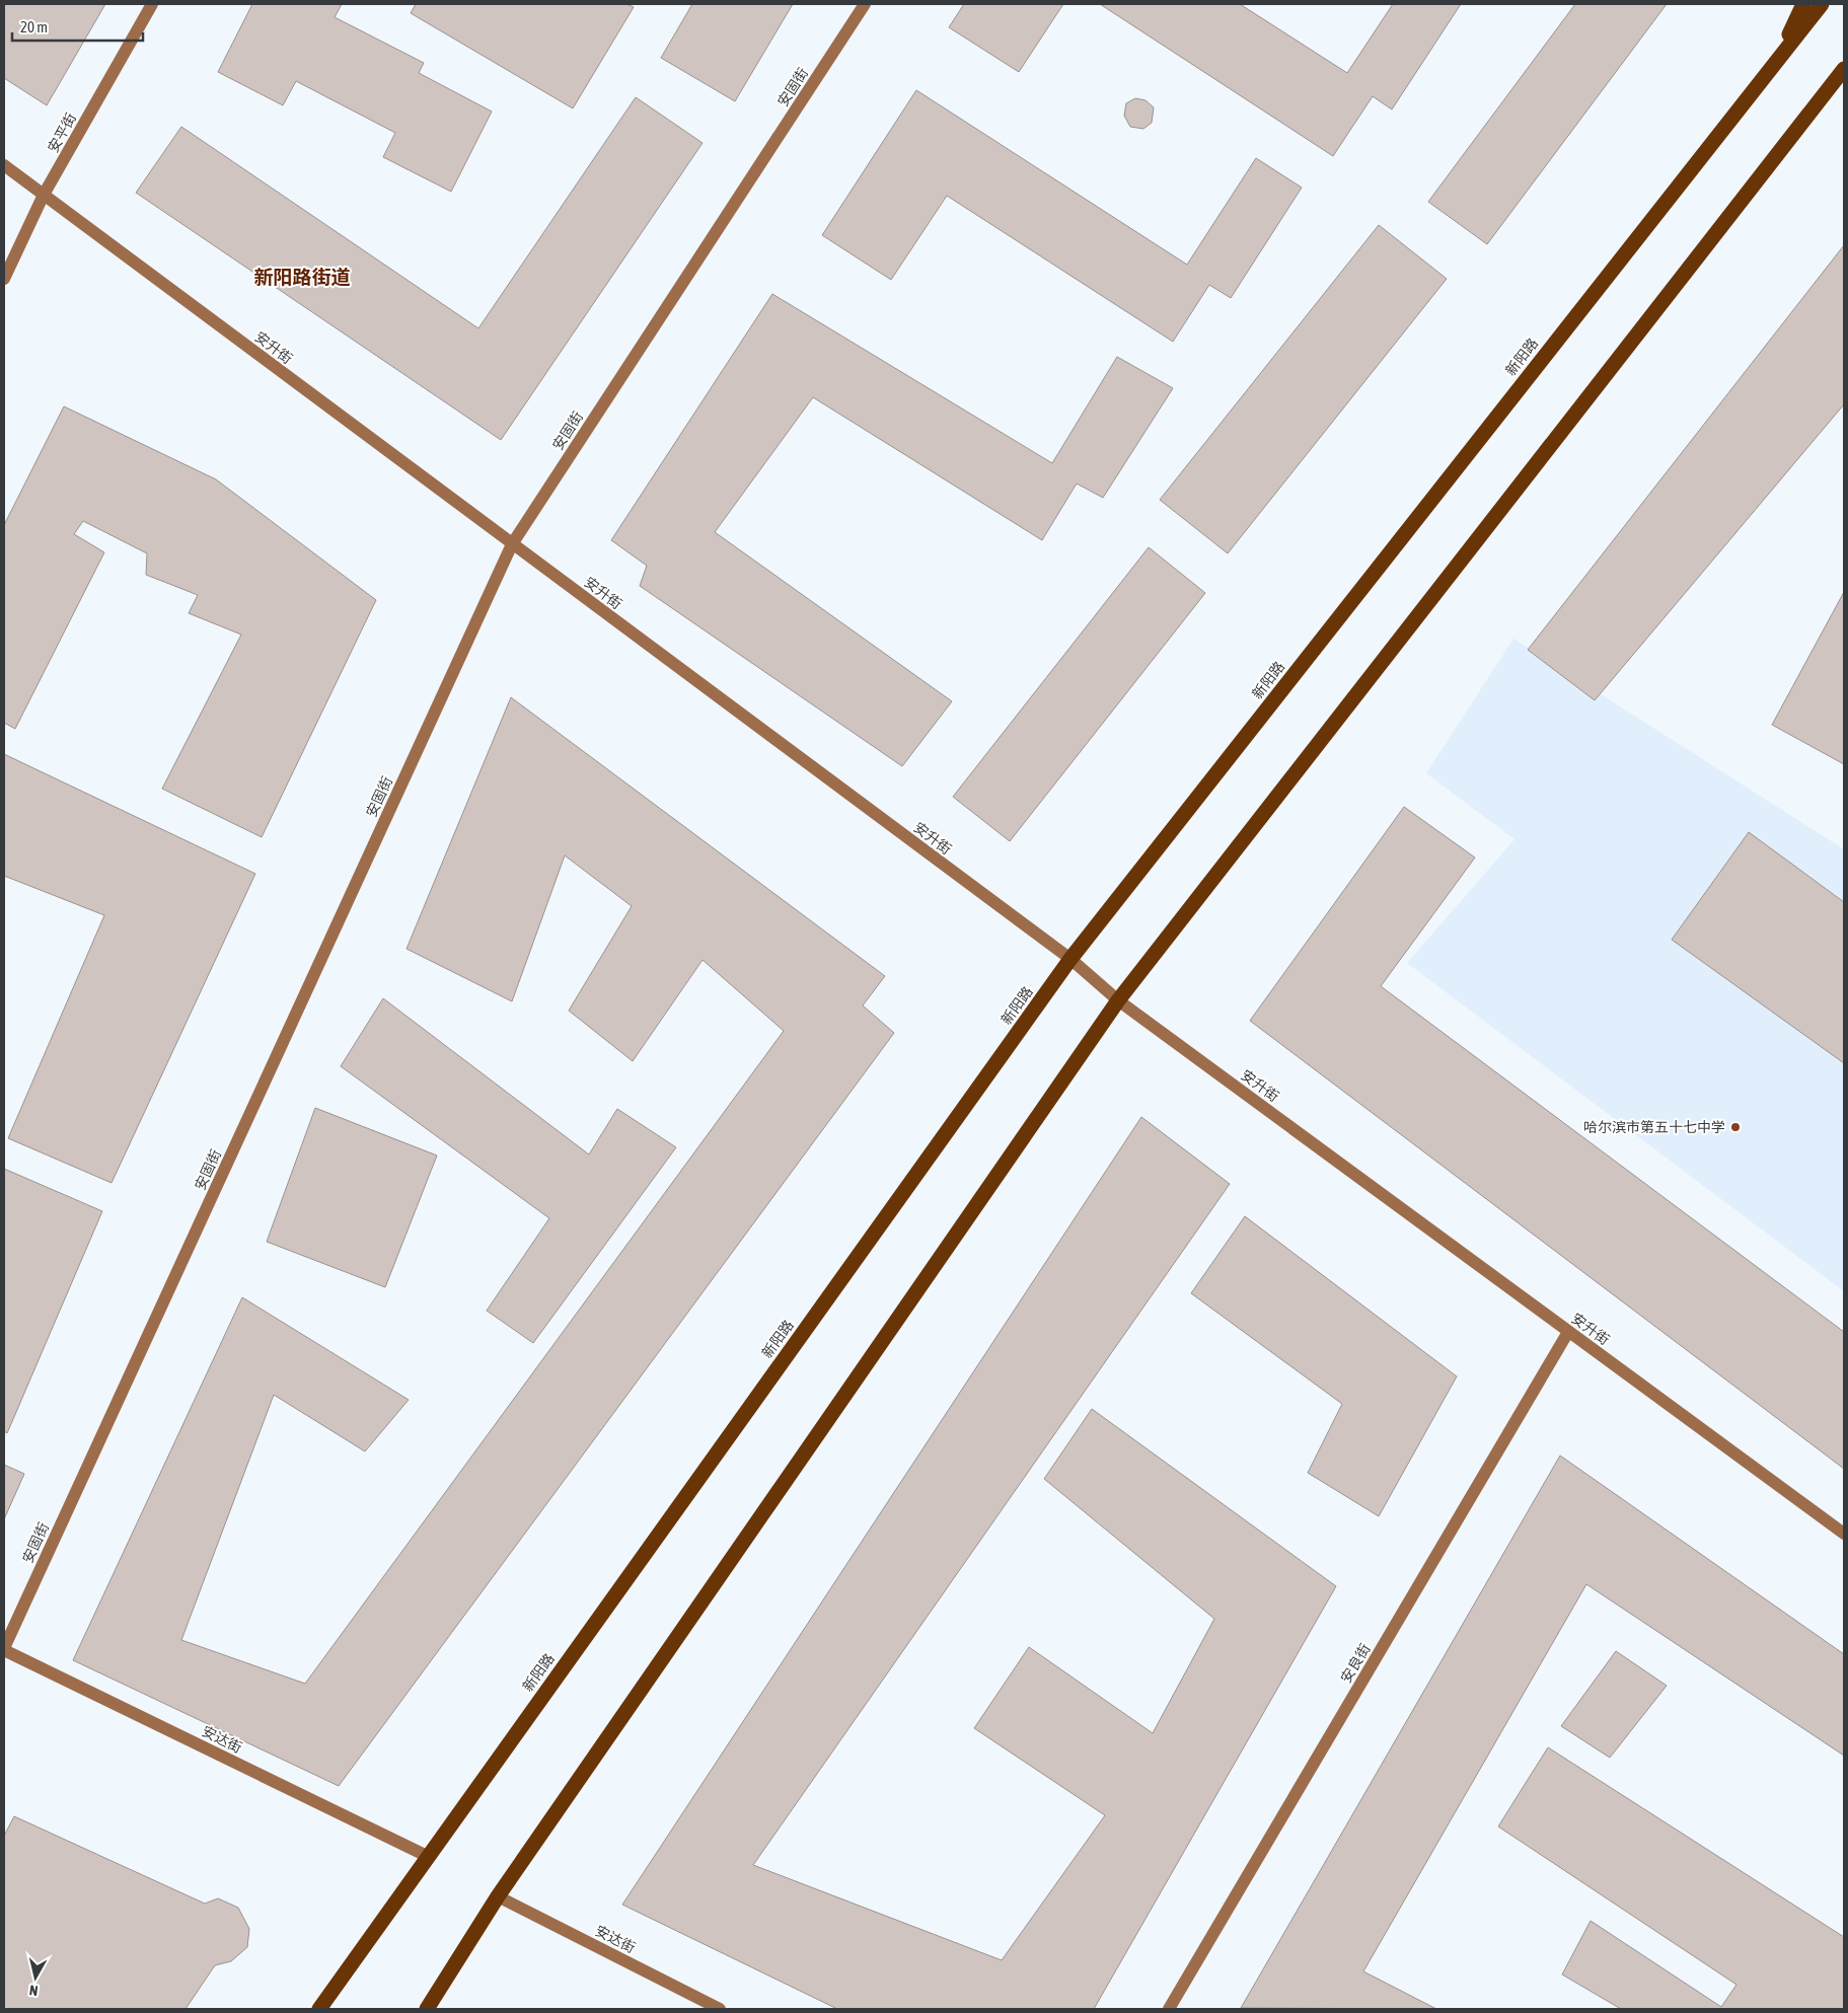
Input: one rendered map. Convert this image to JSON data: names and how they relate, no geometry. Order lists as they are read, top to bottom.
{
  "streets": {
    "highway": ["新阳路"],
    "street": [
      "安固街",
      "安平街",
      "安升街",
      "安良街",
      "安达街"
    ]
  },
  "crossings": [
    ["安固街", "安升街"],
    ["安固街", "安达街"],
    ["安平街", "安升街"],
    ["安升街", "新阳路"],
    ["安升街", "安良街"],
    ["新阳路", "安达街"]
  ],
  "districts": ["新阳路街道"],
  "places": ["哈尔滨市第五十七中学"],
  "scale_bar": "20 m",
  "north": "bottom"
}
